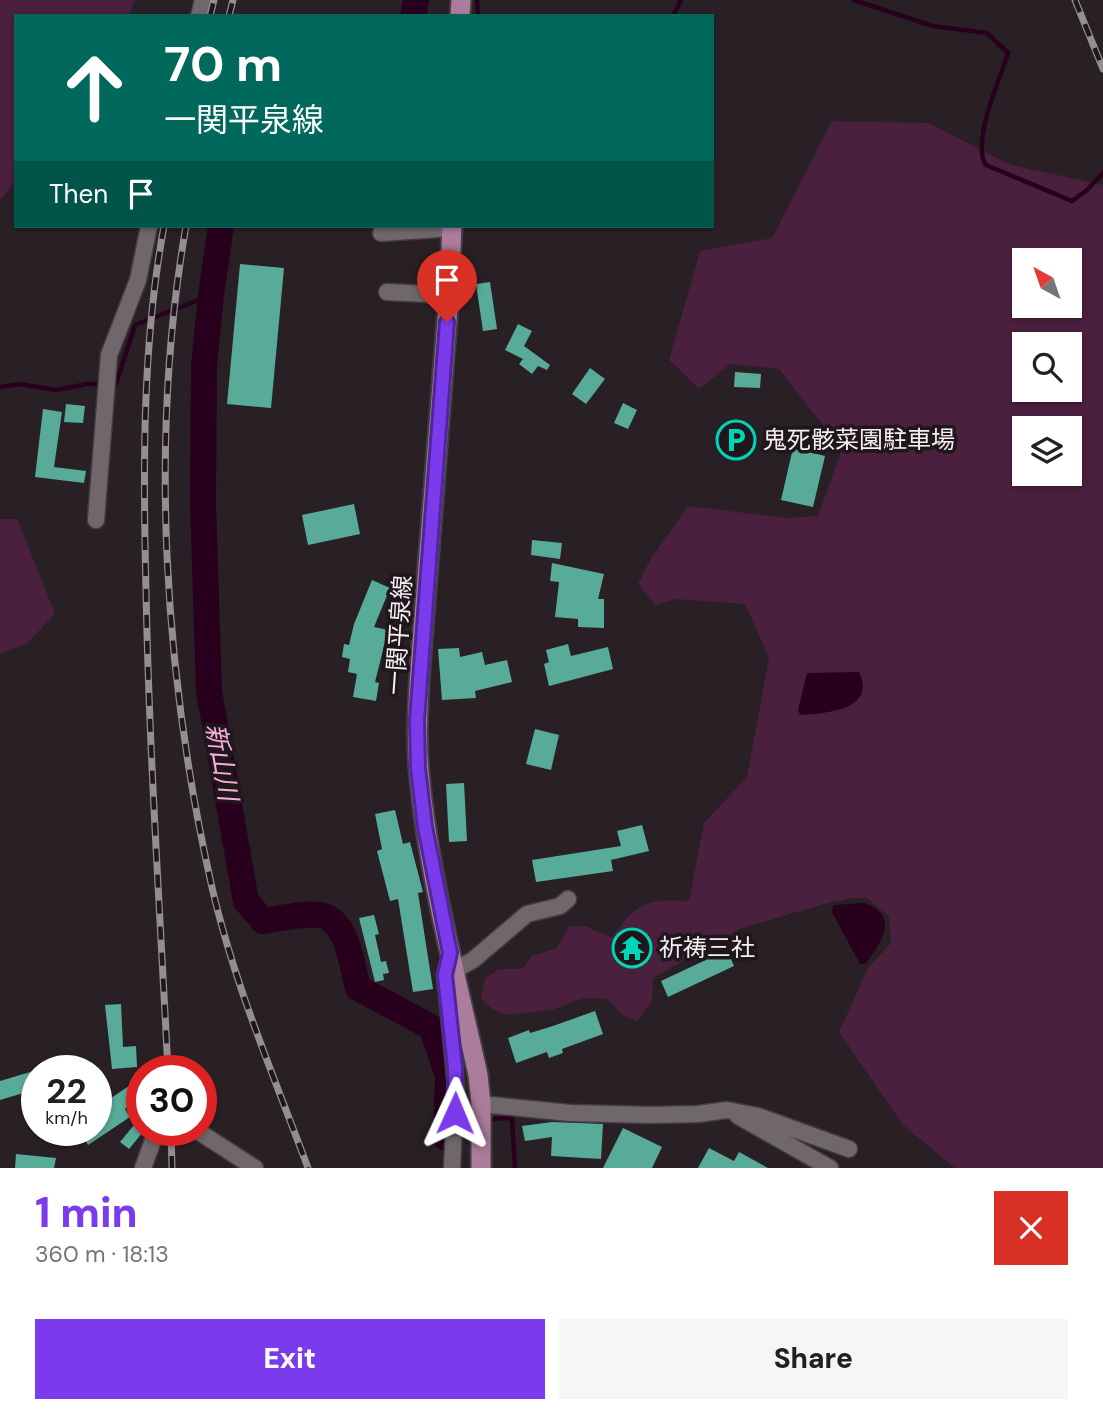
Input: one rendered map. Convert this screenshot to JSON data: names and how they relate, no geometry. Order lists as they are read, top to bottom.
{
  "streets": {
    "main road": ["一関平泉線"]
  },
  "water": ["新山川"],
  "places": {
    "parking": ["鬼死骸菜園駐車場"],
    "temple": ["祈祷三社"]
  },
  "north": "top left",
  "page": {
    "turn": ["70 m", "一関平泉線"],
    "then": "Then",
    "speed": "22 km/h",
    "limit": "30",
    "heading": ["1 min", "360 m · 18:13"],
    "buttons": ["Exit", "Share"]
  }
}
